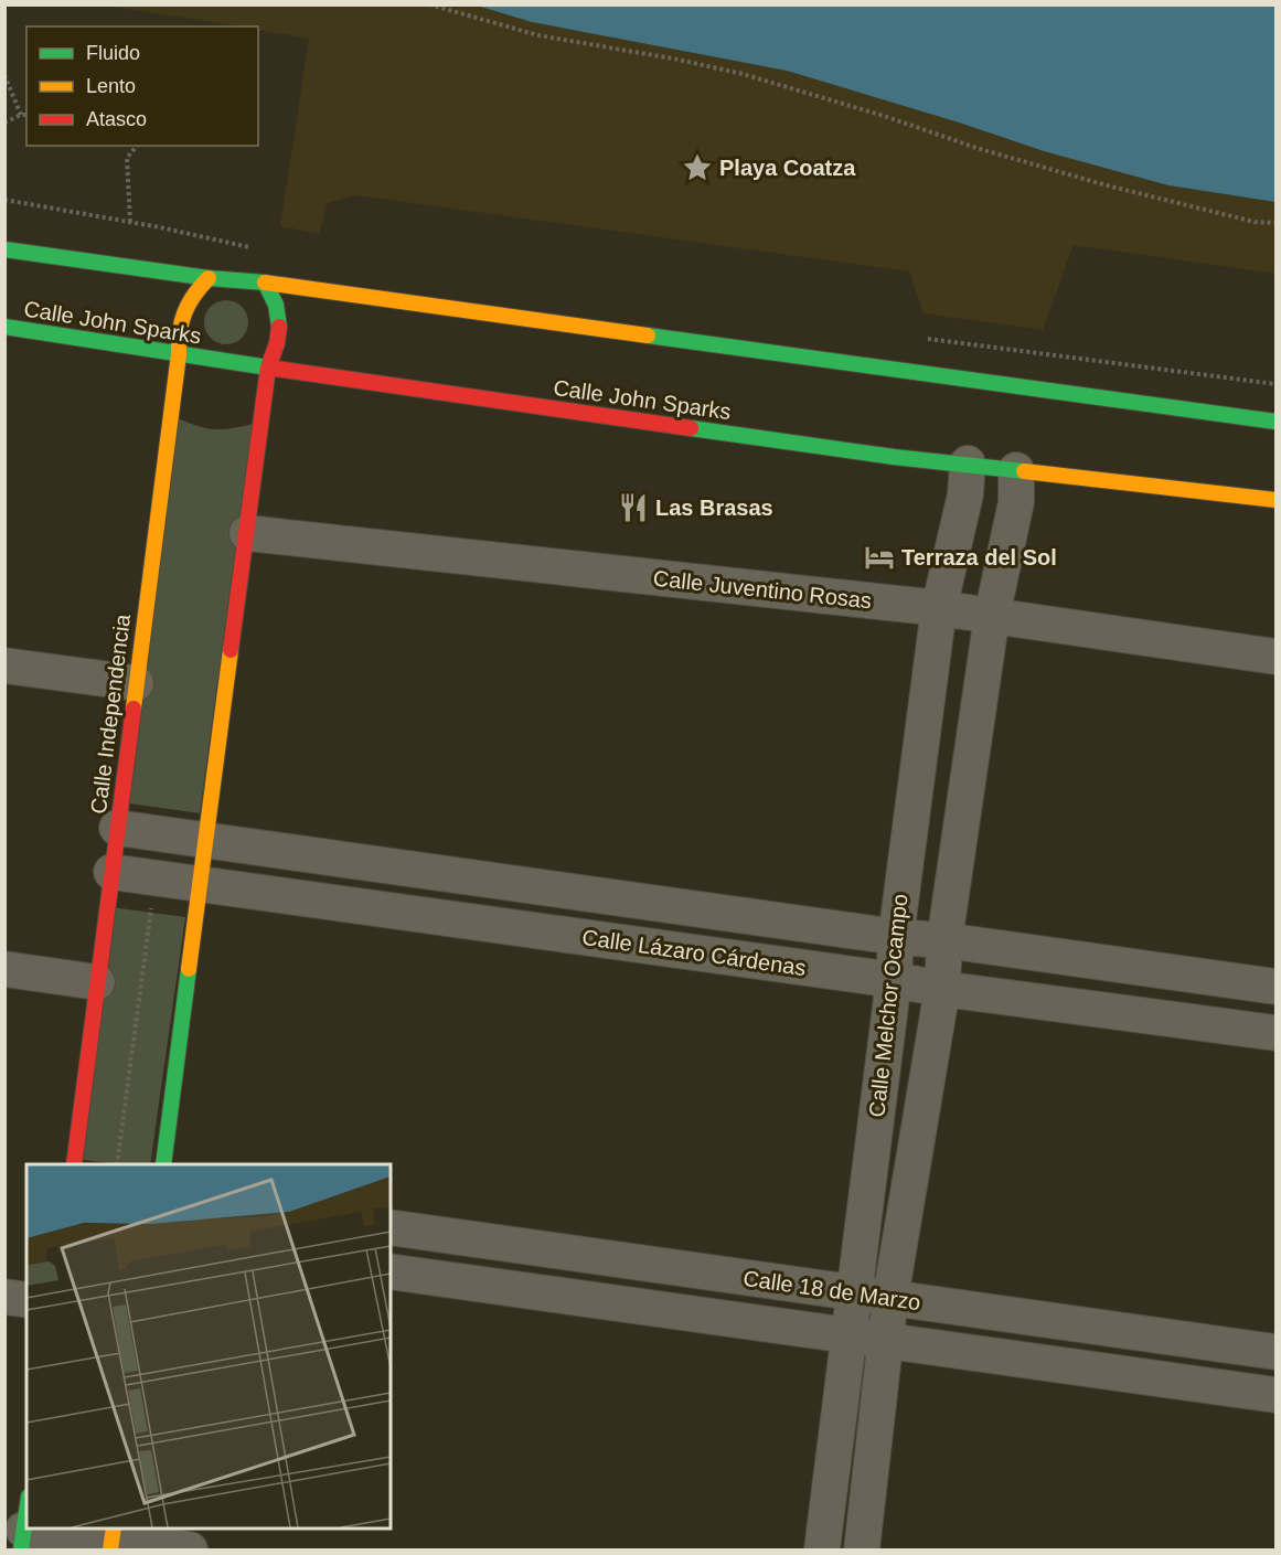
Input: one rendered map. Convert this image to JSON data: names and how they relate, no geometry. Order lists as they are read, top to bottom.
{
  "streets": {
    "main road": ["Calle John Sparks", "Calle Independencia"],
    "street": [
      "Calle Juventino Rosas",
      "Calle Lázaro Cárdenas",
      "Calle Melchor Ocampo",
      "Calle 18 de Marzo"
    ]
  },
  "crossings": [
    ["Calle John Sparks", "Calle Independencia"],
    ["Calle John Sparks", "Calle Melchor Ocampo"],
    ["Calle Juventino Rosas", "Calle Melchor Ocampo"],
    ["Calle Independencia", "Calle Lázaro Cárdenas"],
    ["Calle Lázaro Cárdenas", "Calle Melchor Ocampo"],
    ["Calle Melchor Ocampo", "Calle 18 de Marzo"]
  ],
  "places": {
    "place": ["Playa Coatza"],
    "restaurant": ["Las Brasas"],
    "hotel": ["Terraza del Sol"]
  },
  "legend": ["Fluido", "Lento", "Atasco"]
}
